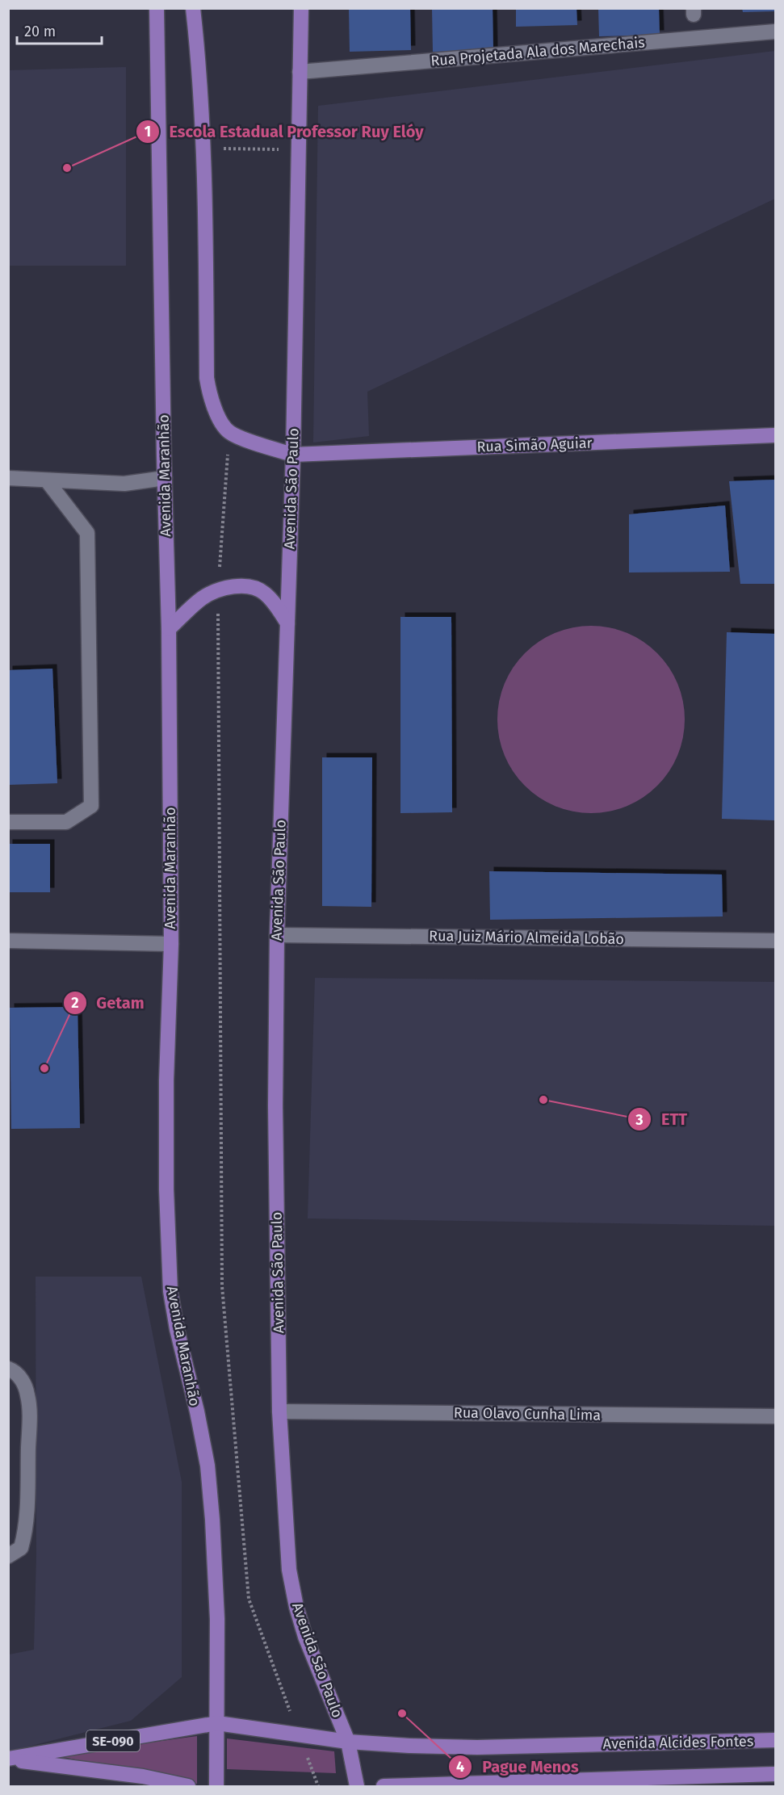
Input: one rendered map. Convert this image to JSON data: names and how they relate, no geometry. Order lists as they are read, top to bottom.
{
  "streets": {
    "main road": [
      "Rua Simão Aguiar",
      "Avenida Maranhão",
      "Avenida São Paulo",
      "SE-090",
      "Avenida Alcides Fontes"
    ],
    "street": ["Rua Projetada Ala dos Marechais", "Rua Juiz Mário Almeida Lobão", "Rua Olavo Cunha Lima"]
  },
  "crossings": [
    ["Rua Projetada Ala dos Marechais", "Avenida São Paulo"],
    ["Rua Simão Aguiar", "Avenida São Paulo"],
    ["Avenida Maranhão", "SE-090"],
    ["Avenida São Paulo", "Rua Juiz Mário Almeida Lobão"],
    ["Avenida São Paulo", "Rua Olavo Cunha Lima"],
    ["Avenida São Paulo", "SE-090"],
    ["Avenida São Paulo", "Avenida Alcides Fontes"],
    ["SE-090", "Avenida Alcides Fontes"]
  ],
  "places": [
    "Escola Estadual Professor Ruy Elóy",
    "Getam",
    "ETT",
    "Pague Menos"
  ],
  "scale_bar": "20 m"
}
